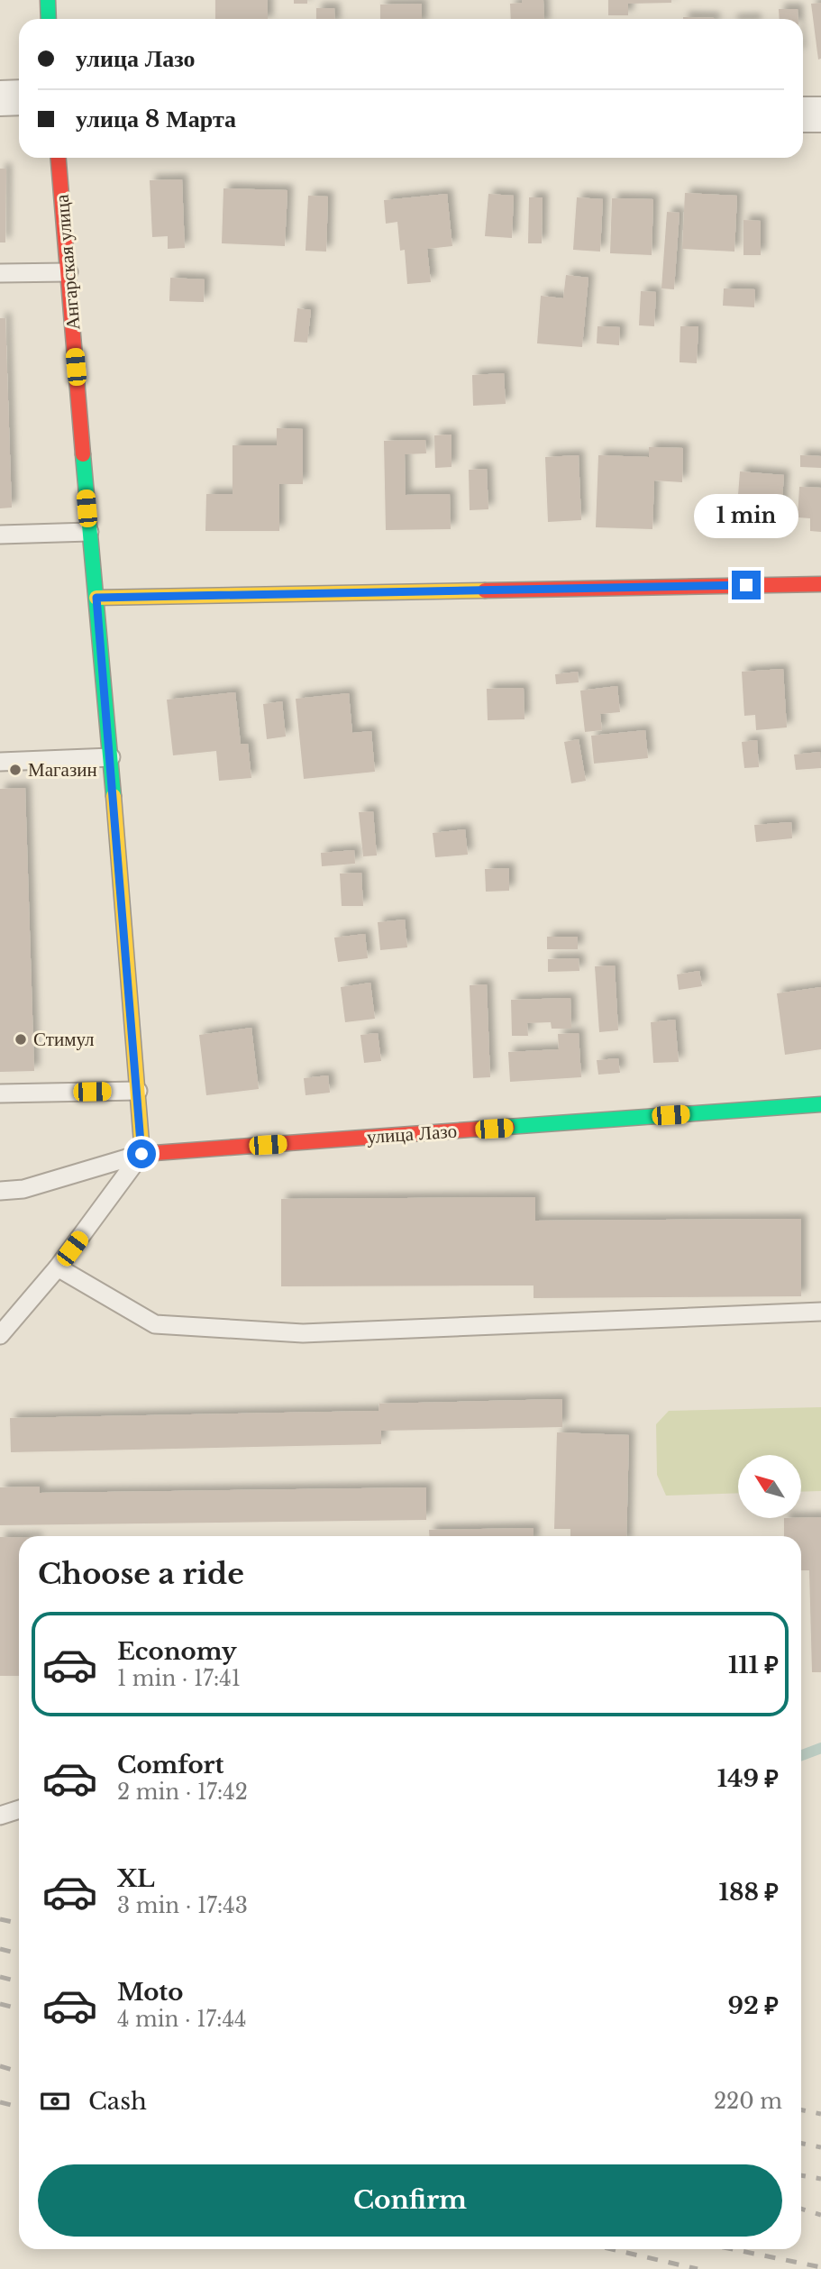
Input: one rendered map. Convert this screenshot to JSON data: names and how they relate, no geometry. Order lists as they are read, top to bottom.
{
  "streets": {
    "street": ["Ангарская улица", "улица Лазо"]
  },
  "places": ["Магазин", "Стимул"],
  "north": "top left",
  "page": {
    "banner": ["улица Лазо", "улица 8 Марта"],
    "bubble": "1 min",
    "heading": "Choose a ride",
    "list": [
      {
        "name": "Economy",
        "note": "1 min · 17:41",
        "value": "111 ₽"
      },
      {
        "name": "Comfort",
        "note": "2 min · 17:42",
        "value": "149 ₽"
      },
      {
        "name": "XL",
        "note": "3 min · 17:43",
        "value": "188 ₽"
      },
      {
        "name": "Moto",
        "note": "4 min · 17:44",
        "value": "92 ₽"
      }
    ],
    "pay": ["Cash", "220 m"],
    "buttons": "Confirm"
  }
}
